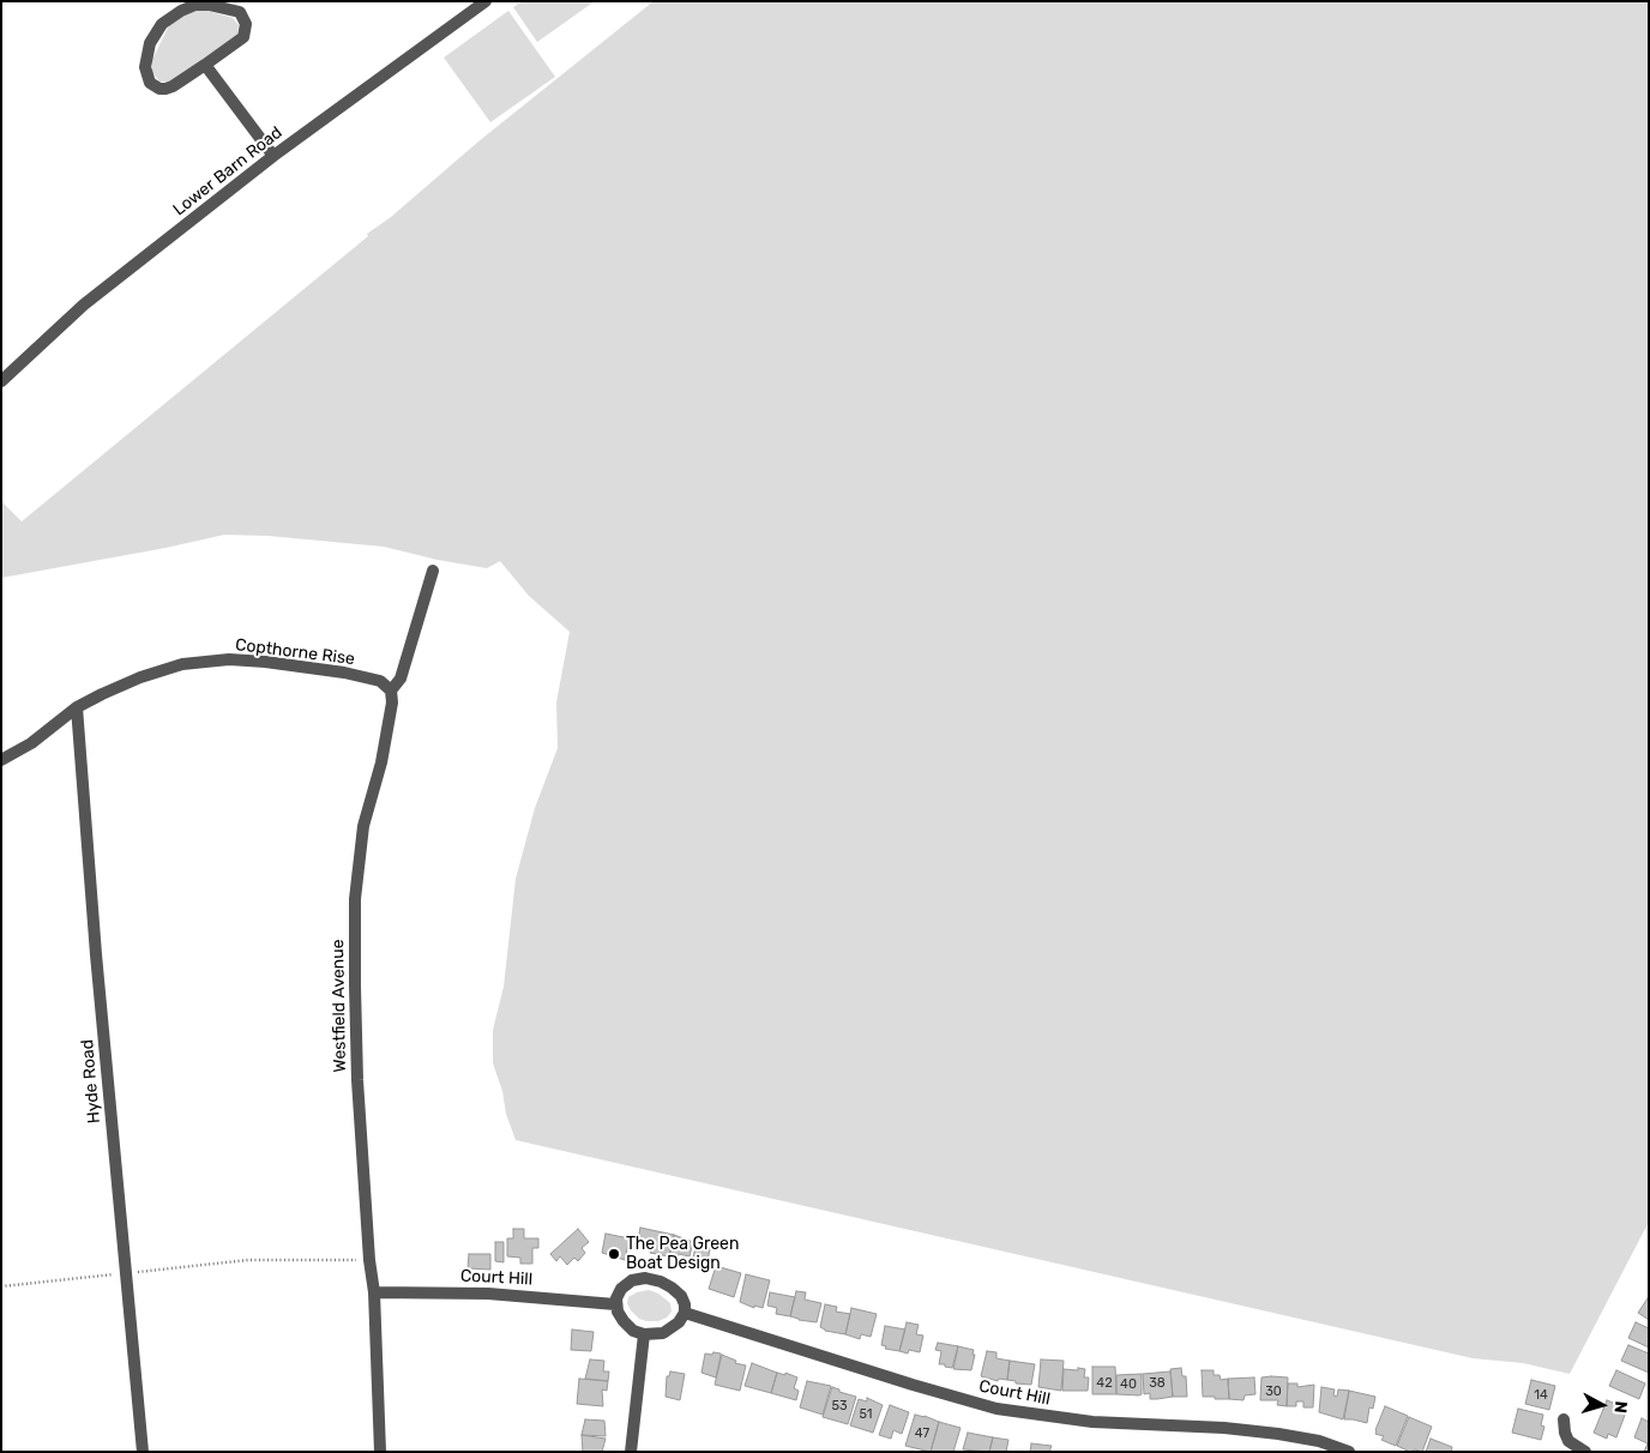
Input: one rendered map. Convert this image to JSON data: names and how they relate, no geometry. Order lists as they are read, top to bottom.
{
  "streets": {
    "street": [
      "Lower Barn Road",
      "Copthorne Rise",
      "Westfield Avenue",
      "Hyde Road",
      "Court Hill"
    ]
  },
  "crossings": [
    ["Copthorne Rise", "Westfield Avenue"],
    ["Copthorne Rise", "Hyde Road"],
    ["Westfield Avenue", "Court Hill"]
  ],
  "places": ["The Pea Green Boat Design"],
  "house_numbers": [
    "42",
    "38",
    "40",
    "30",
    "14",
    "53",
    "51",
    "47"
  ],
  "north": "right"
}
